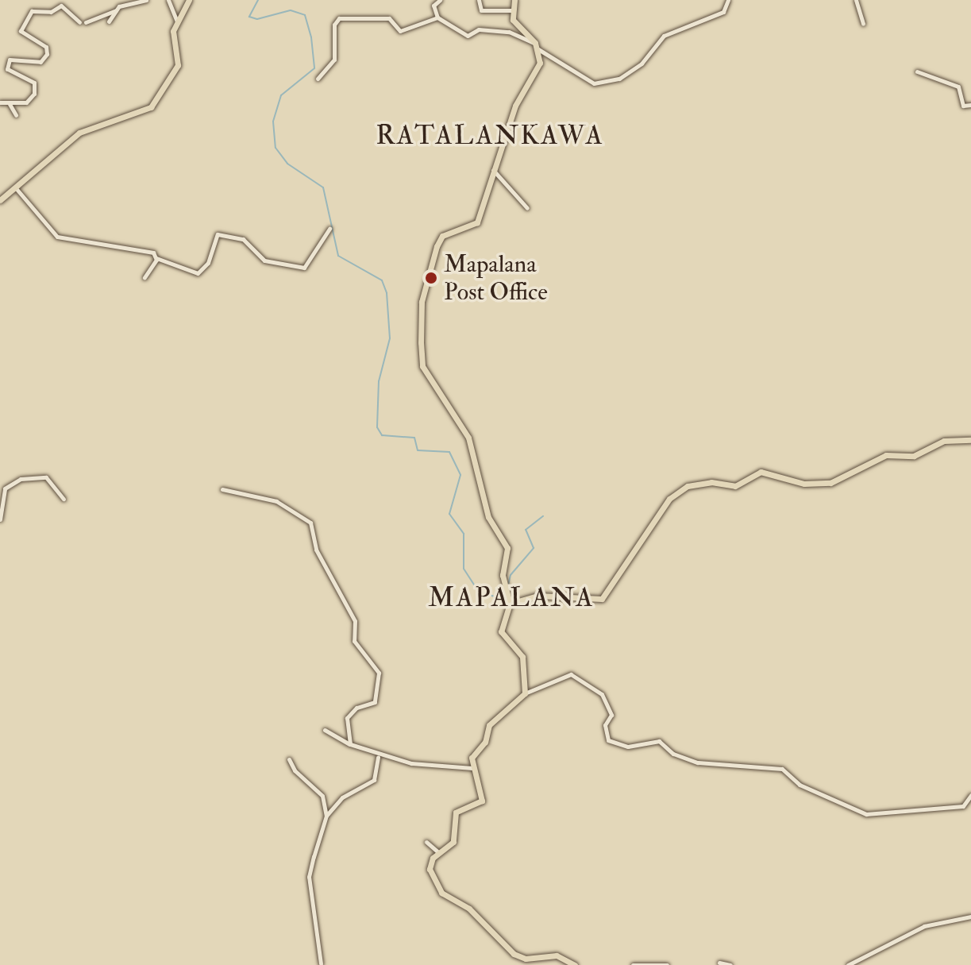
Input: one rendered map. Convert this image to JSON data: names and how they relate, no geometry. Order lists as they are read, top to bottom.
{
  "districts": ["RATALANKAWA", "MAPALANA"],
  "places": ["Mapalana Post Office"]
}
